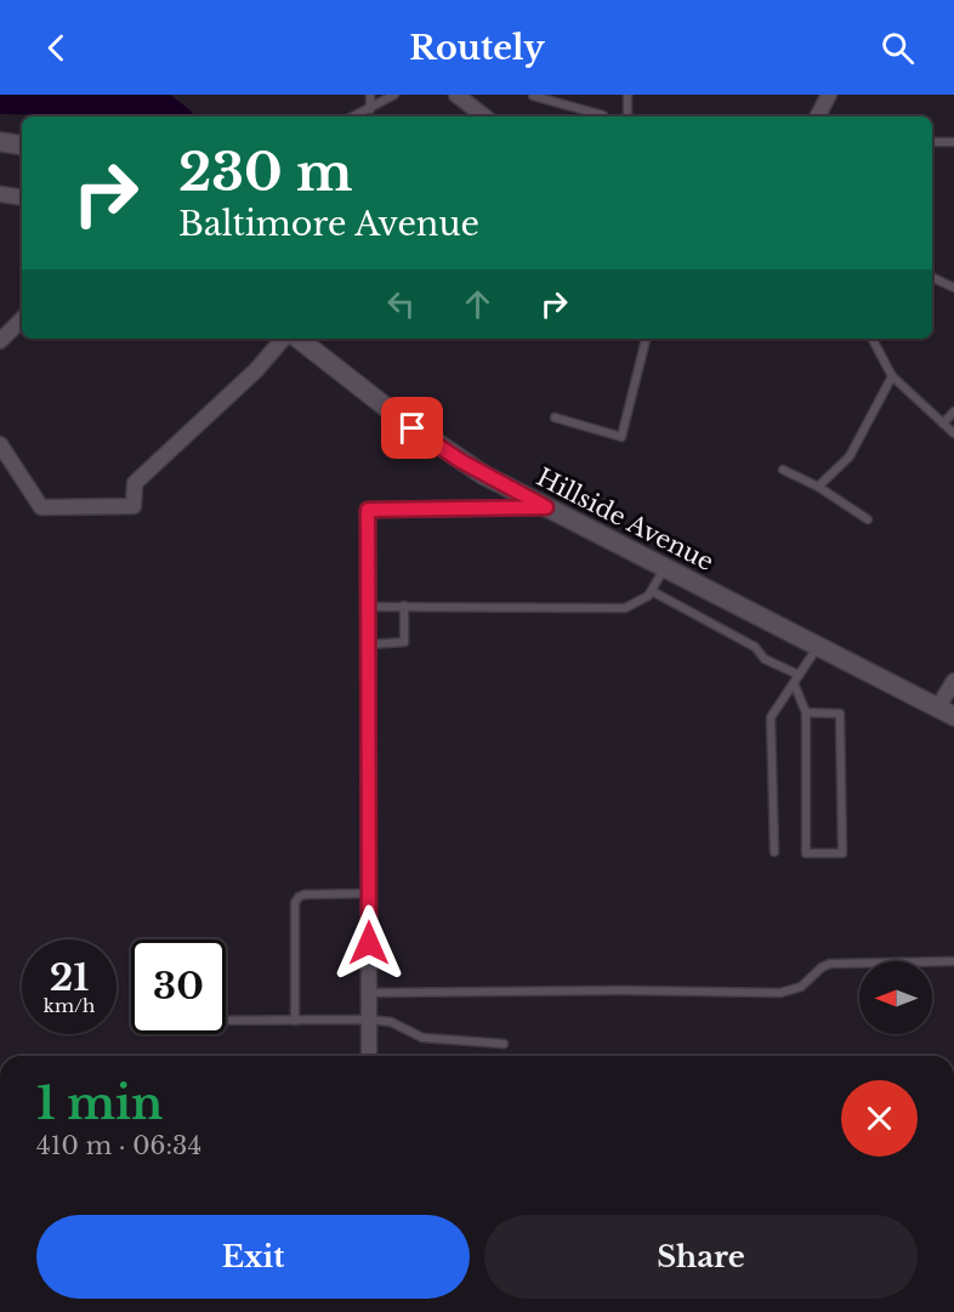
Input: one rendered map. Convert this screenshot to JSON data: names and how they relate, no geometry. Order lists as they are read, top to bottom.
{
  "streets": {
    "street": ["Hillside Avenue"]
  },
  "north": "left",
  "page": {
    "header": "Routely",
    "turn": ["230 m", "Baltimore Avenue"],
    "speed": "21 km/h",
    "limit": "30",
    "heading": ["1 min", "410 m · 06:34"],
    "buttons": ["Exit", "Share"]
  }
}
